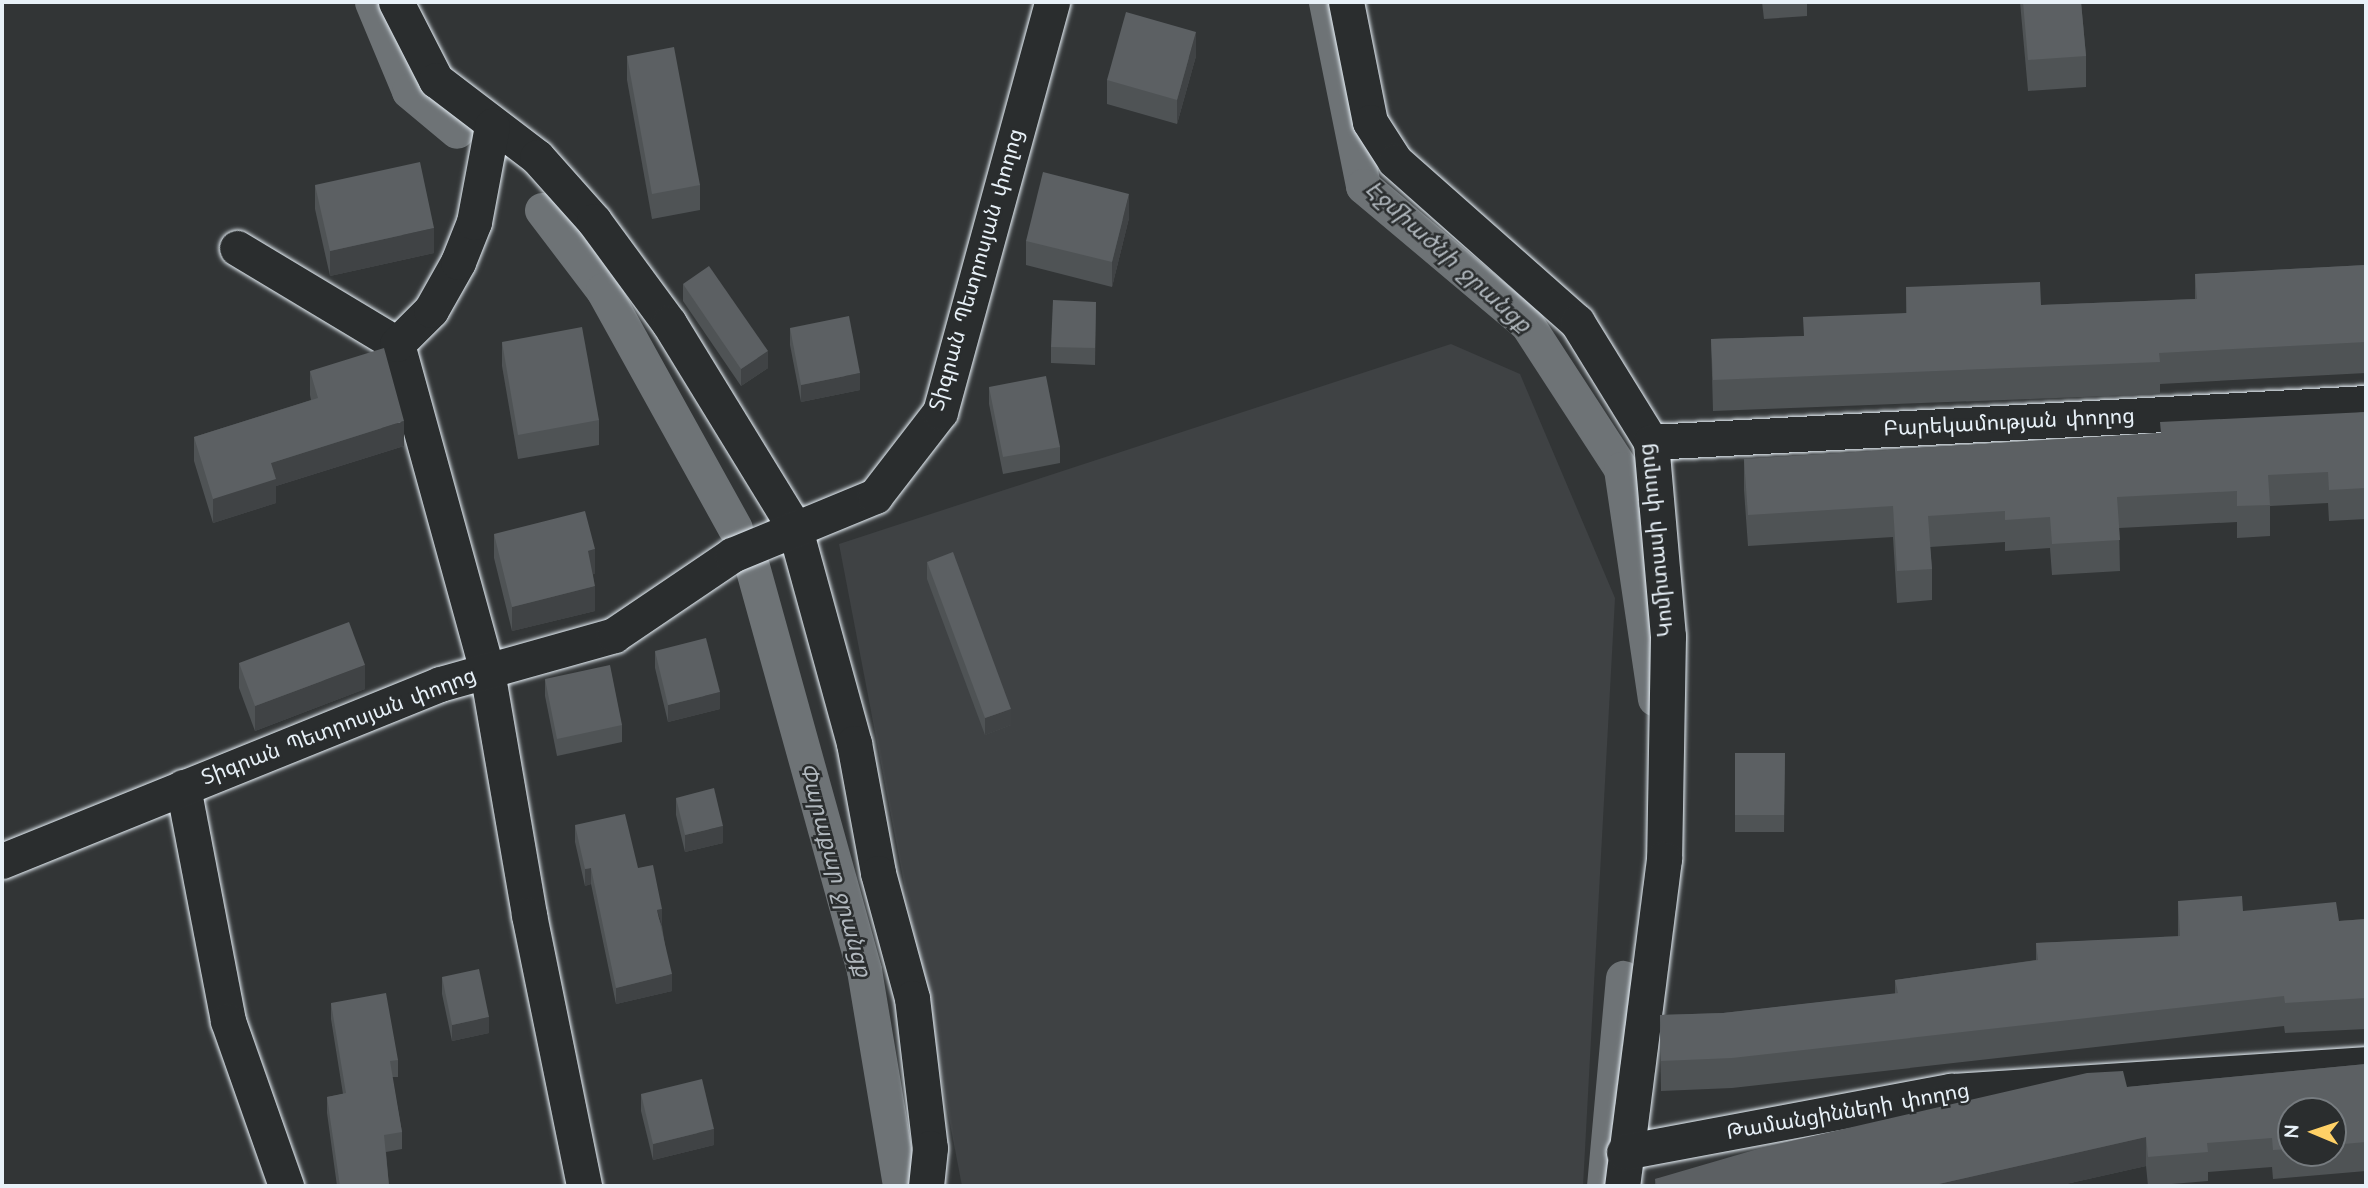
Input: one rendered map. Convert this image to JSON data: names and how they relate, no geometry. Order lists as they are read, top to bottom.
{
  "streets": {
    "street": [
      "Տիգրան Պետրոսյան փողոց",
      "Բարեկամության փողոց",
      "Կոմիտասի փողոց",
      "Թամանցինների փողոց"
    ]
  },
  "crossings": [
    ["Բարեկամության փողոց", "Կոմիտասի փողոց"],
    ["Կոմիտասի փողոց", "Թամանցինների փողոց"]
  ],
  "water": ["Էջմիածնի ջրանցք", "Փարաքար ջրանցք"],
  "north": "left"
}
